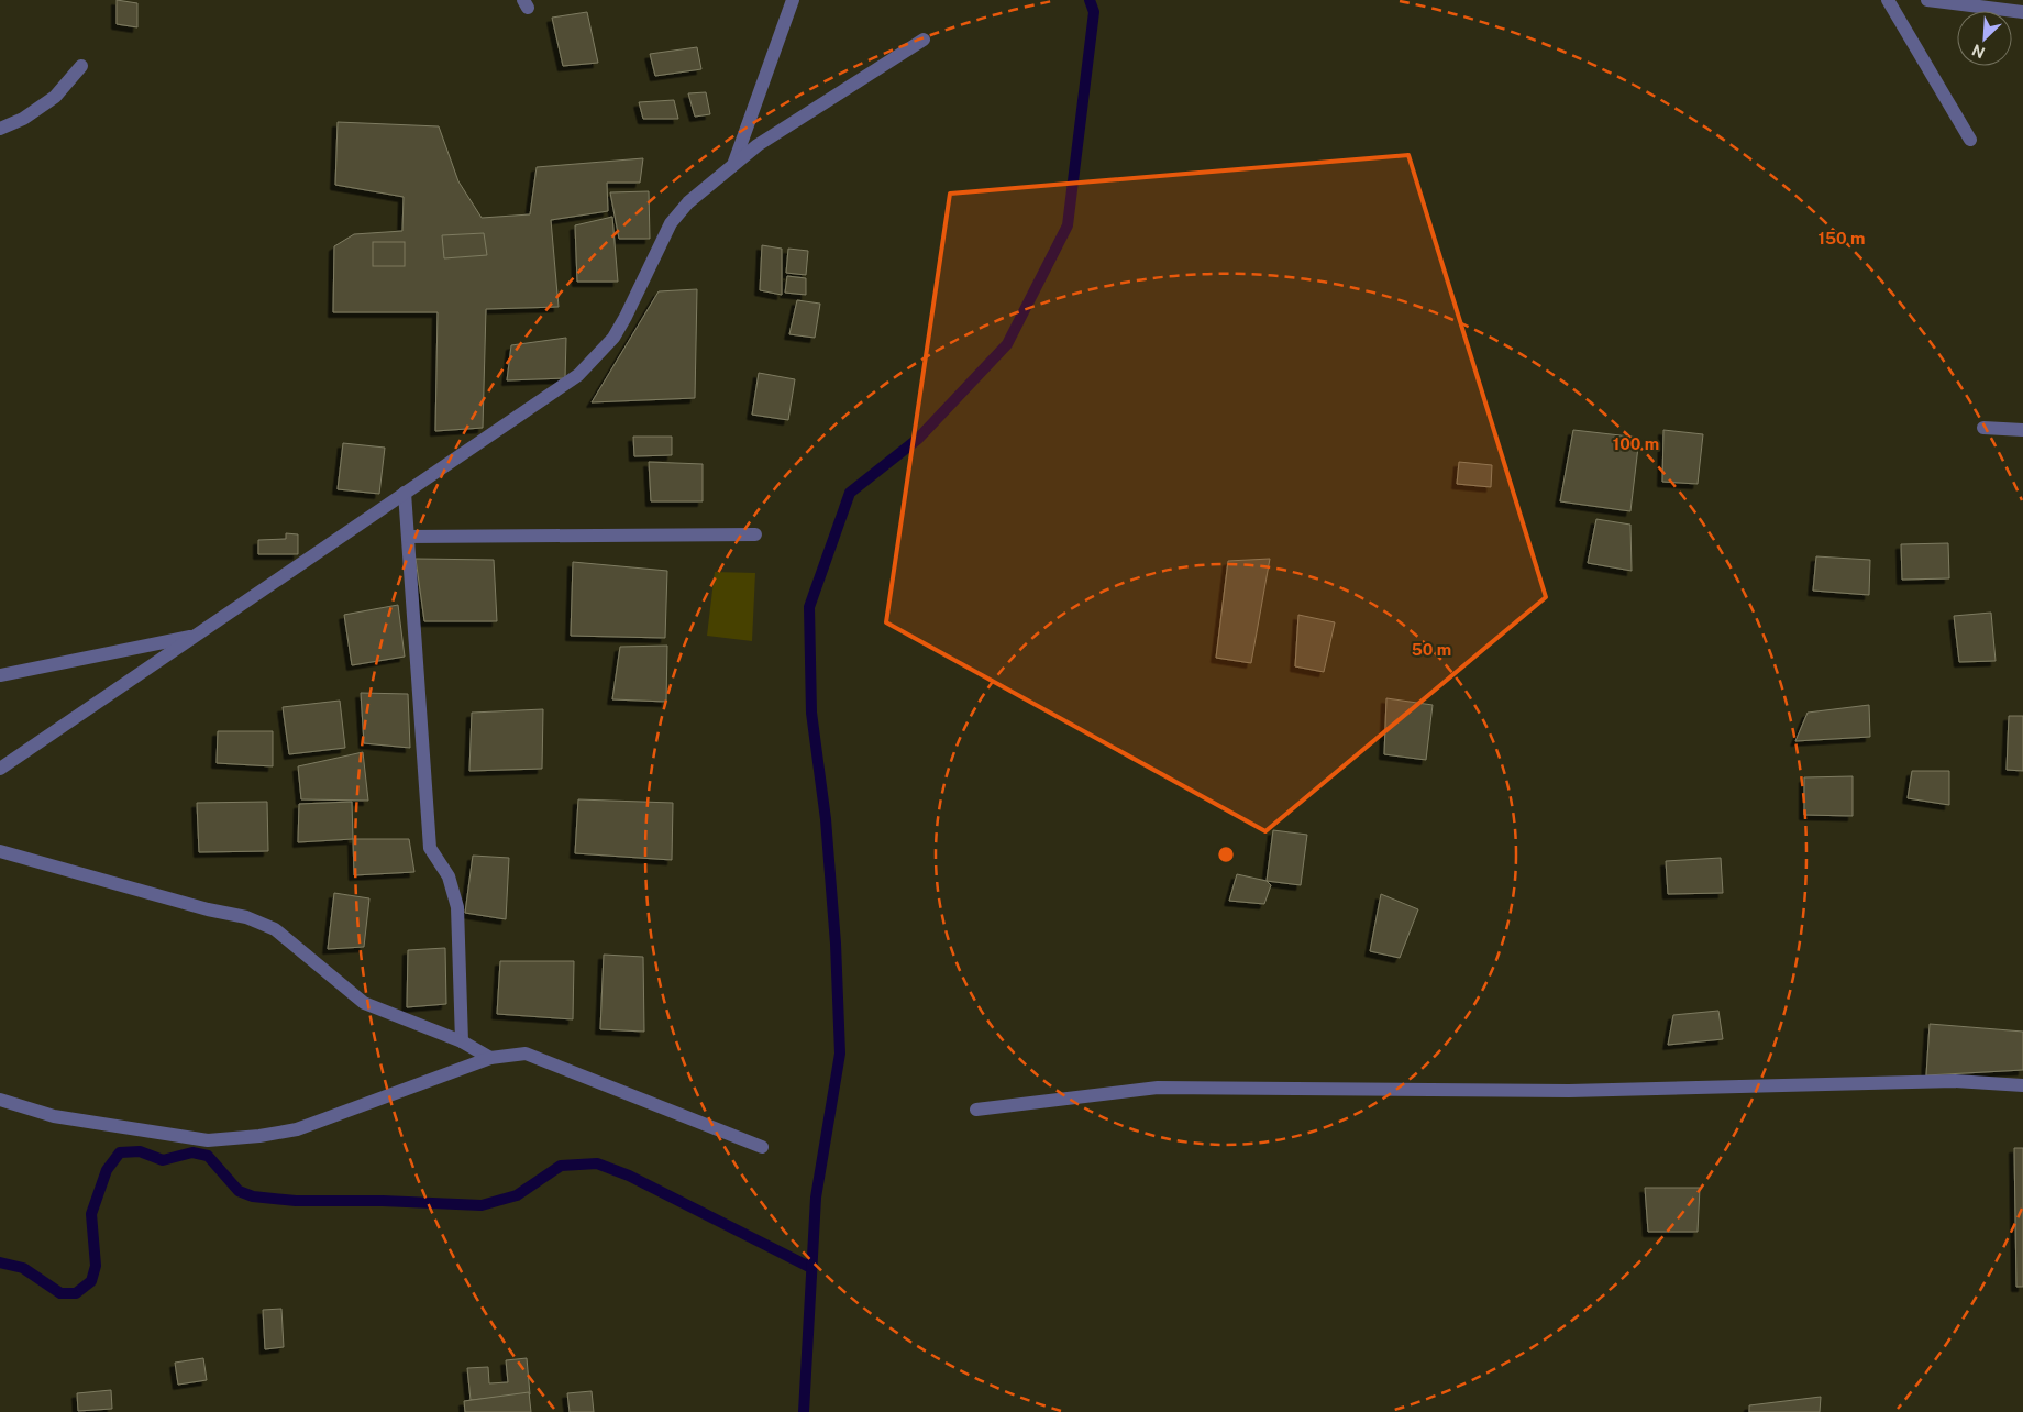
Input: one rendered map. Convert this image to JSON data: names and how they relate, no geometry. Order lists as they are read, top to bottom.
{
  "north": "bottom left",
  "rings": ["150 m", "100 m", "50 m"]
}
